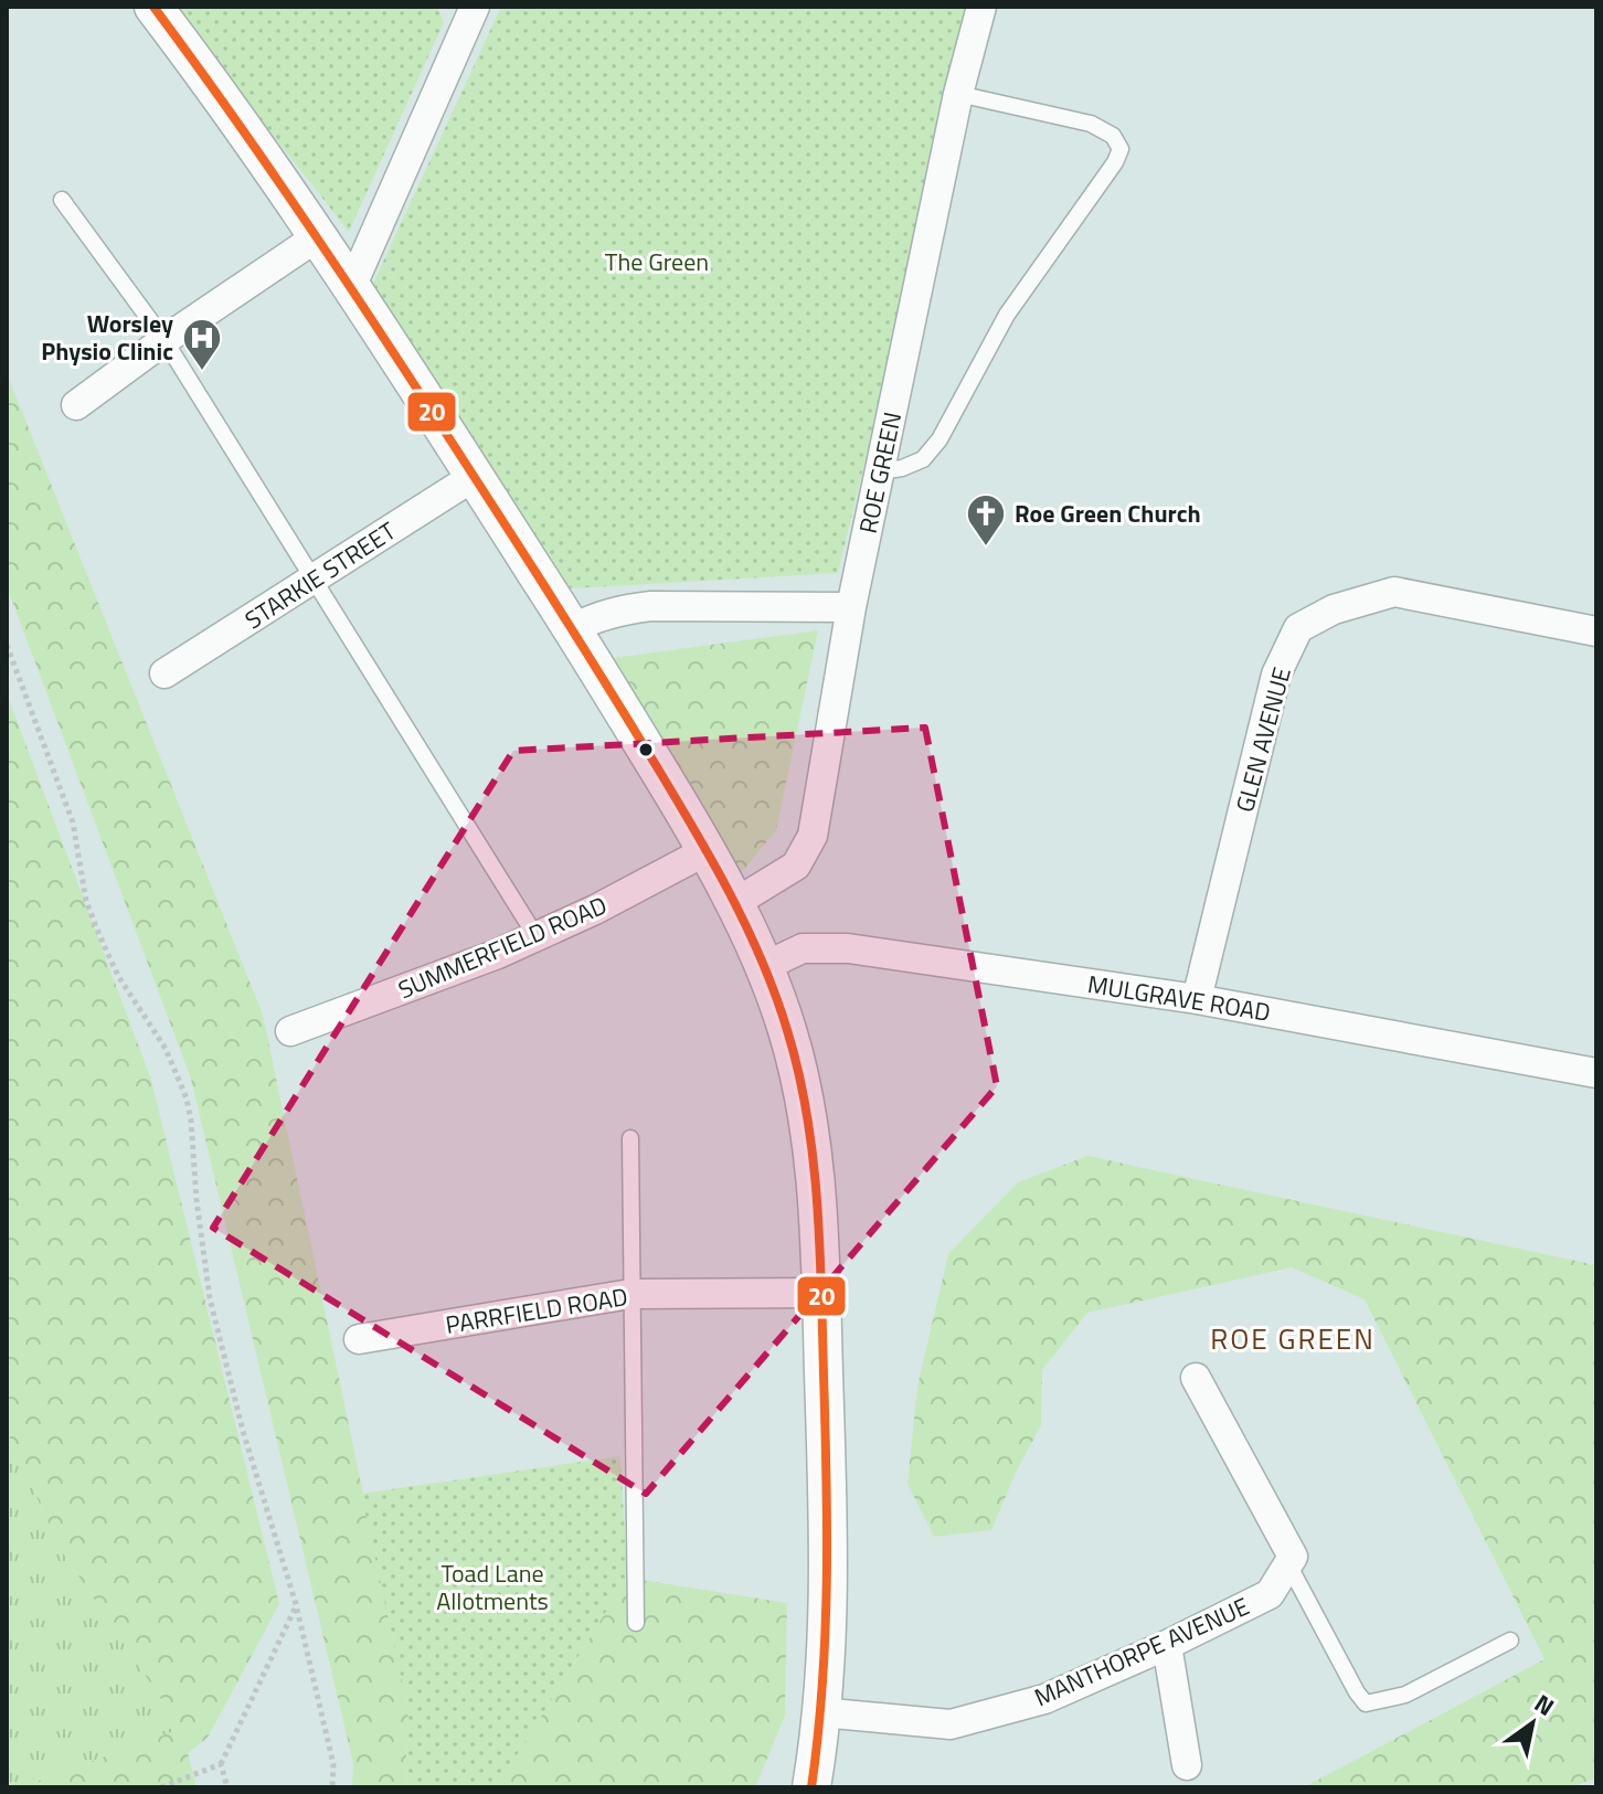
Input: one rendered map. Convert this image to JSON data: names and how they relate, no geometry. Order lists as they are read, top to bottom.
{
  "streets": {
    "street": [
      "ROE GREEN",
      "STARKIE STREET",
      "GLEN AVENUE",
      "SUMMERFIELD ROAD",
      "MULGRAVE ROAD",
      "PARRFIELD ROAD",
      "MANTHORPE AVENUE"
    ]
  },
  "crossings": [
    ["GLEN AVENUE", "MULGRAVE ROAD"]
  ],
  "districts": ["ROE GREEN"],
  "parks": ["The Green", "Toad Lane Allotments"],
  "places": {
    "hospital": ["Worsley Physio Clinic"],
    "church": ["Roe Green Church"]
  },
  "lines": ["transit line 20"],
  "north": "top right"
}
